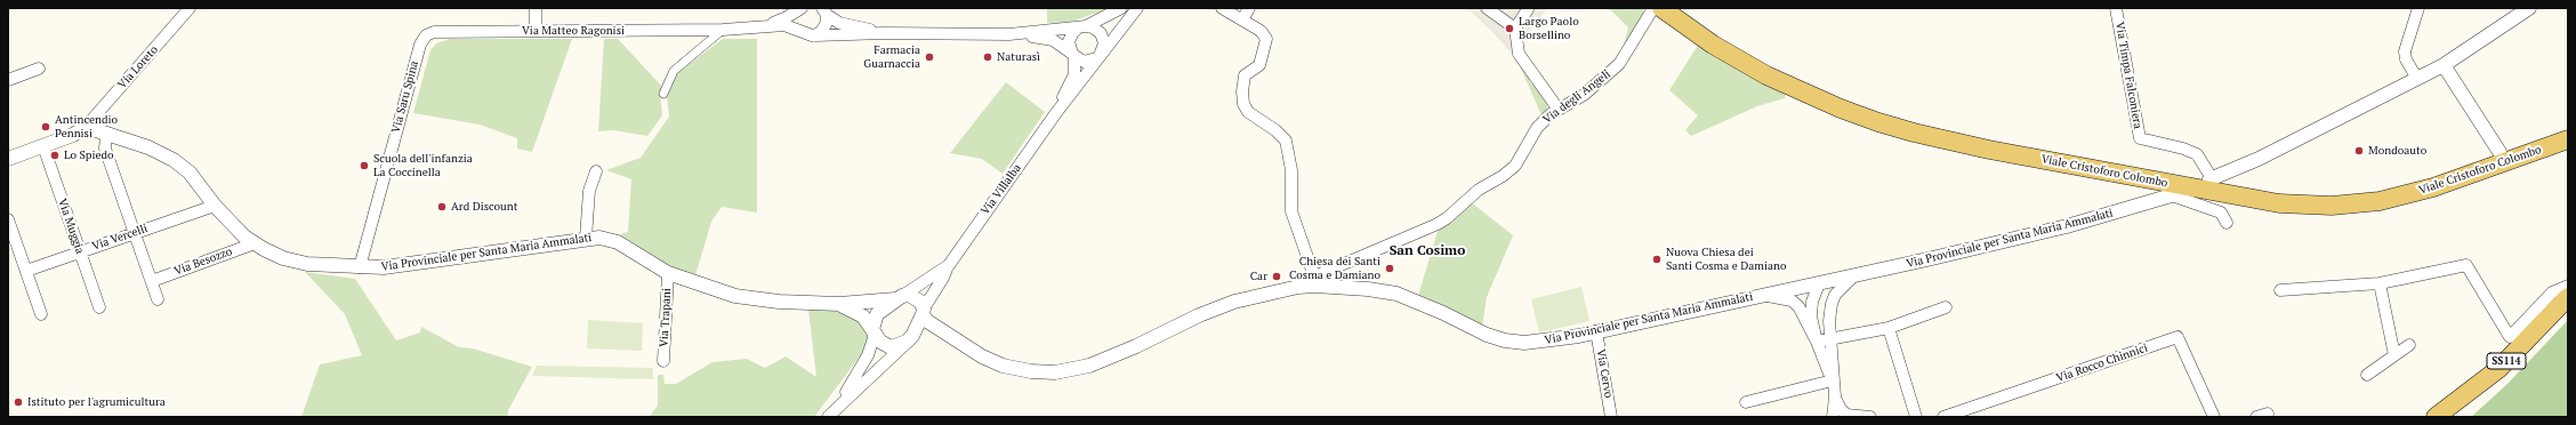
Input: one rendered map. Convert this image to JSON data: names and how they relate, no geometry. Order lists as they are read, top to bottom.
{
  "streets": {
    "main road": ["Viale Cristoforo Colombo", "SS114"],
    "street": [
      "Via Matteo Ragonisi",
      "Via Loreto",
      "Via Timpa Falconiera",
      "Via Saru Spina",
      "Via degli Angeli",
      "Via Villalba",
      "Via Muggia",
      "Via Vercelli",
      "Via Provinciale per Santa Maria Ammalati",
      "Via Besozzo",
      "Via Trapani",
      "Via Rocco Chinnici",
      "Via Cervo"
    ]
  },
  "crossings": [
    ["Via Matteo Ragonisi", "Via Saru Spina"],
    ["Via Loreto", "Via Provinciale per Santa Maria Ammalati"],
    ["Via Saru Spina", "Via Provinciale per Santa Maria Ammalati"],
    ["Via degli Angeli", "Via Provinciale per Santa Maria Ammalati"],
    ["Via Villalba", "Via Provinciale per Santa Maria Ammalati"],
    ["Via Muggia", "Via Vercelli"],
    ["Via Vercelli", "Via Provinciale per Santa Maria Ammalati"],
    ["Via Provinciale per Santa Maria Ammalati", "Via Besozzo"],
    ["Via Provinciale per Santa Maria Ammalati", "Via Trapani"],
    ["Via Provinciale per Santa Maria Ammalati", "Via Cervo"]
  ],
  "districts": ["San Cosimo"],
  "places": [
    "Largo Paolo Borsellino",
    "Farmacia Guarnaccia",
    "Naturasì",
    "Antincendio Pennisi",
    "Mondoauto",
    "Lo Spiedo",
    "Scuola dell'infanzia La Coccinella",
    "Ard Discount",
    "Nuova Chiesa dei Santi Cosma e Damiano",
    "Chiesa dei Santi Cosma e Damiano",
    "Car",
    "Istituto per l'agrumicultura"
  ]
}
